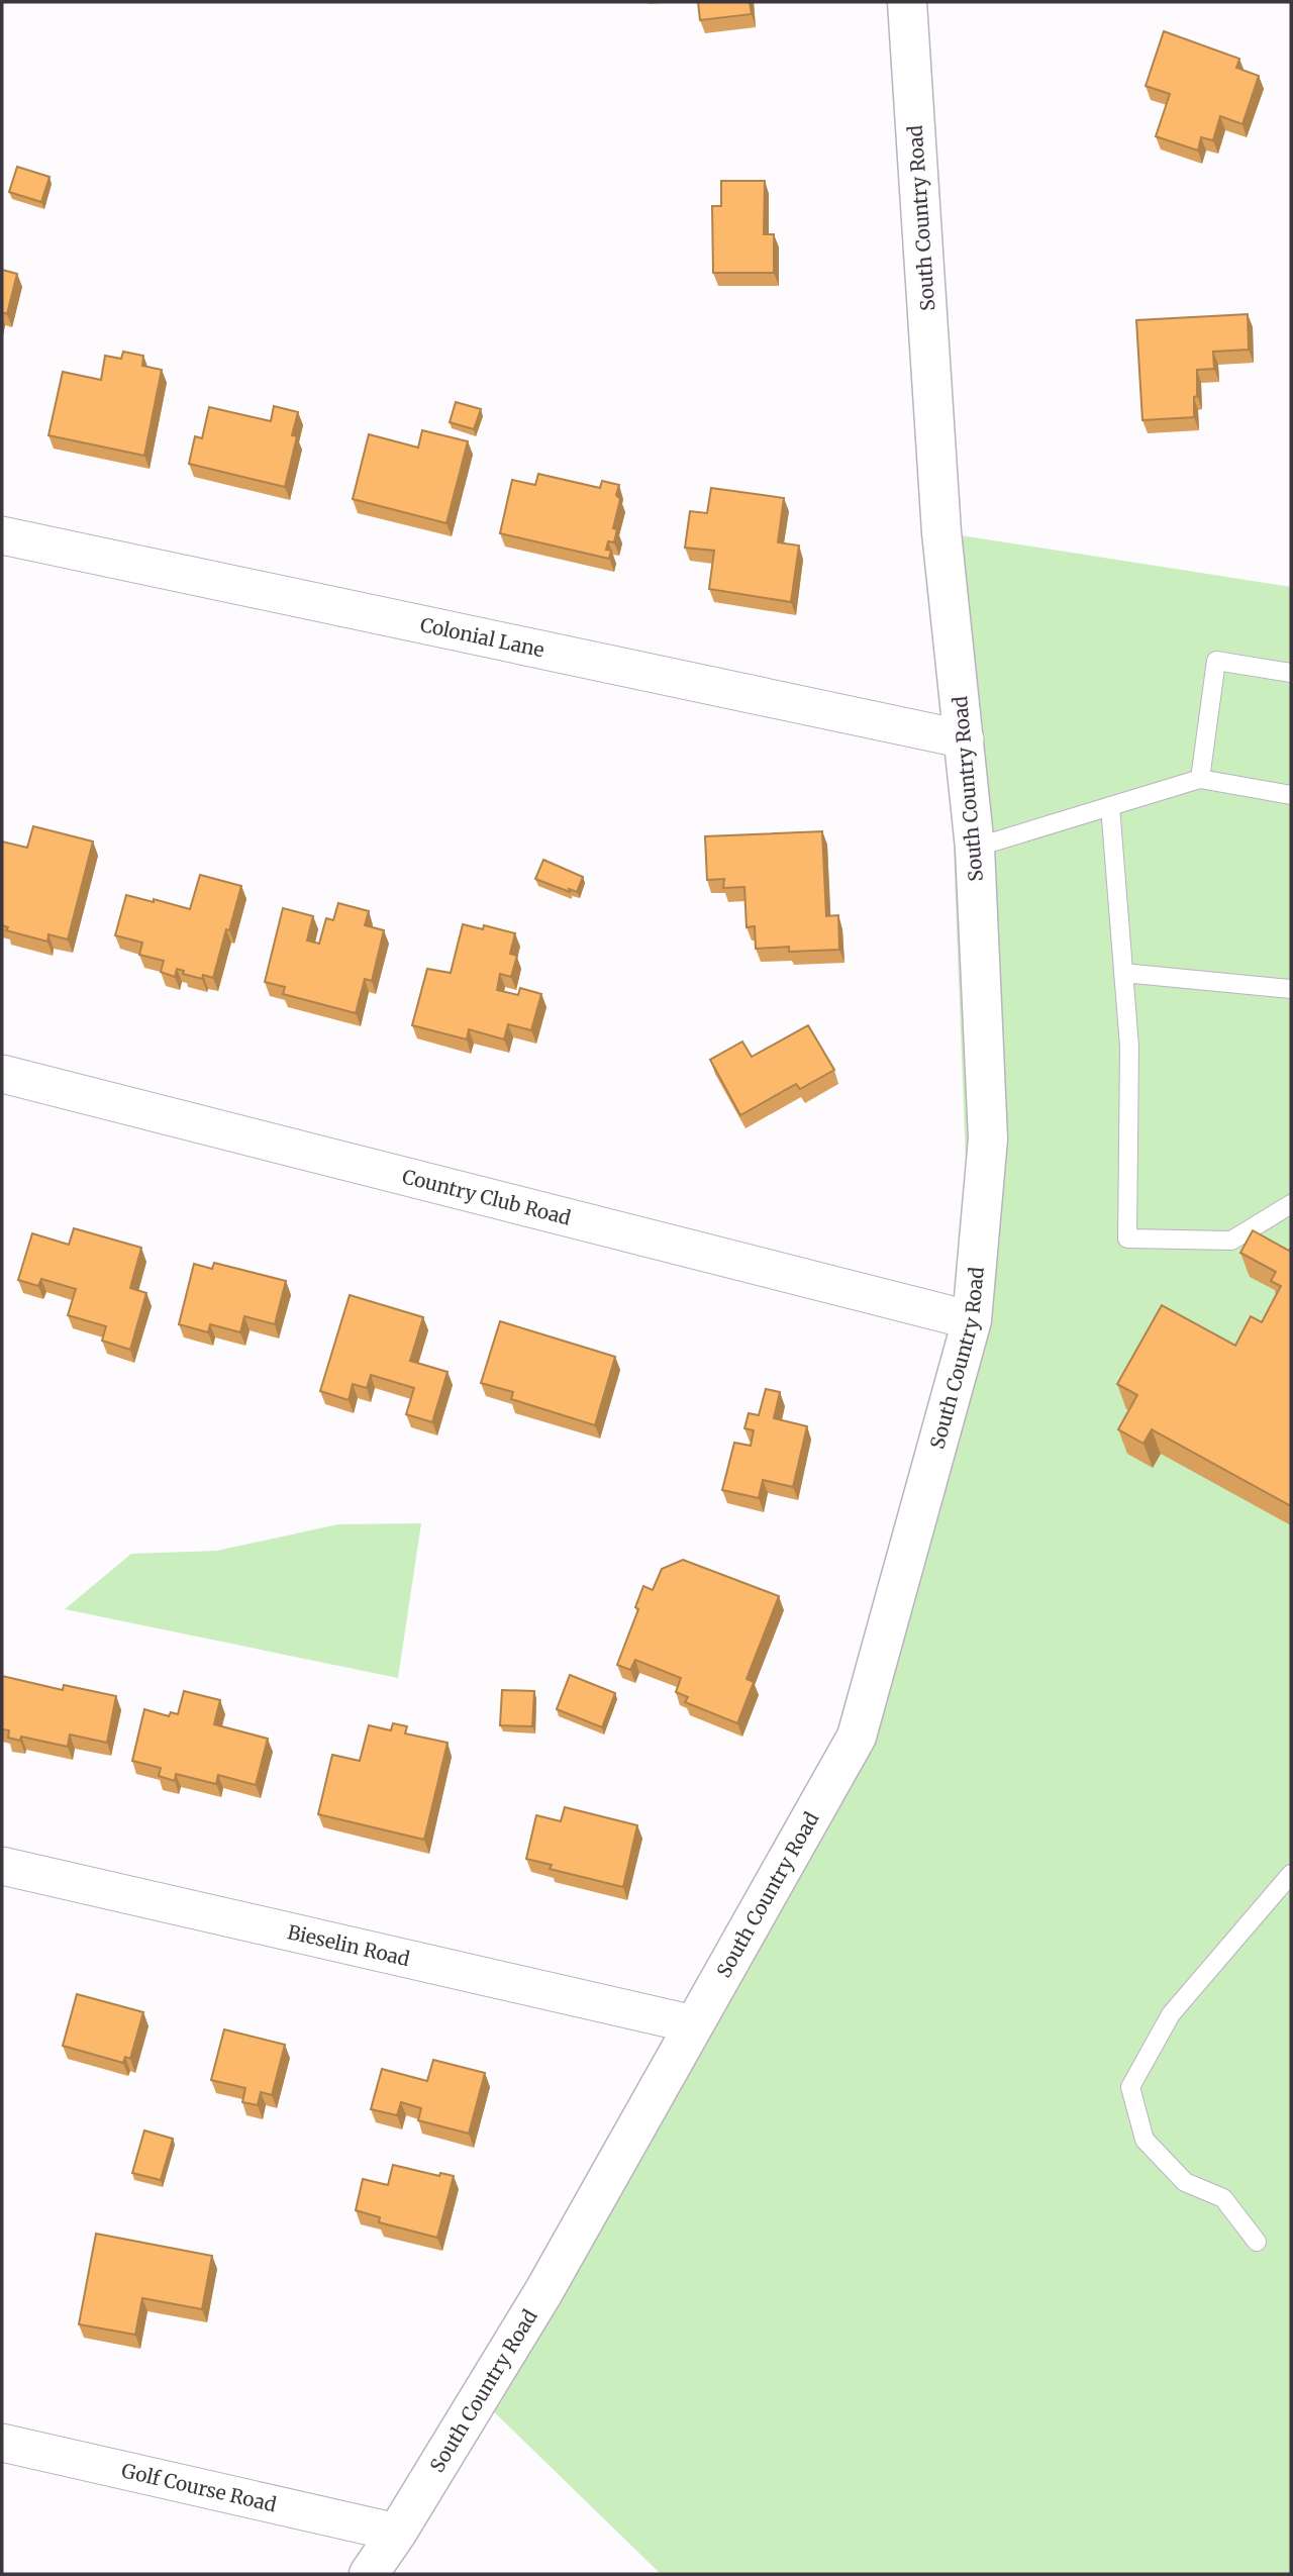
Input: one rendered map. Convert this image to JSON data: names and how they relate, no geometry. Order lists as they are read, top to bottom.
{
  "streets": {
    "main road": ["South Country Road"],
    "street": [
      "Colonial Lane",
      "Country Club Road",
      "Bieselin Road",
      "Golf Course Road"
    ]
  },
  "crossings": [
    ["South Country Road", "Colonial Lane"],
    ["South Country Road", "Country Club Road"],
    ["South Country Road", "Bieselin Road"],
    ["South Country Road", "Golf Course Road"]
  ]
}
